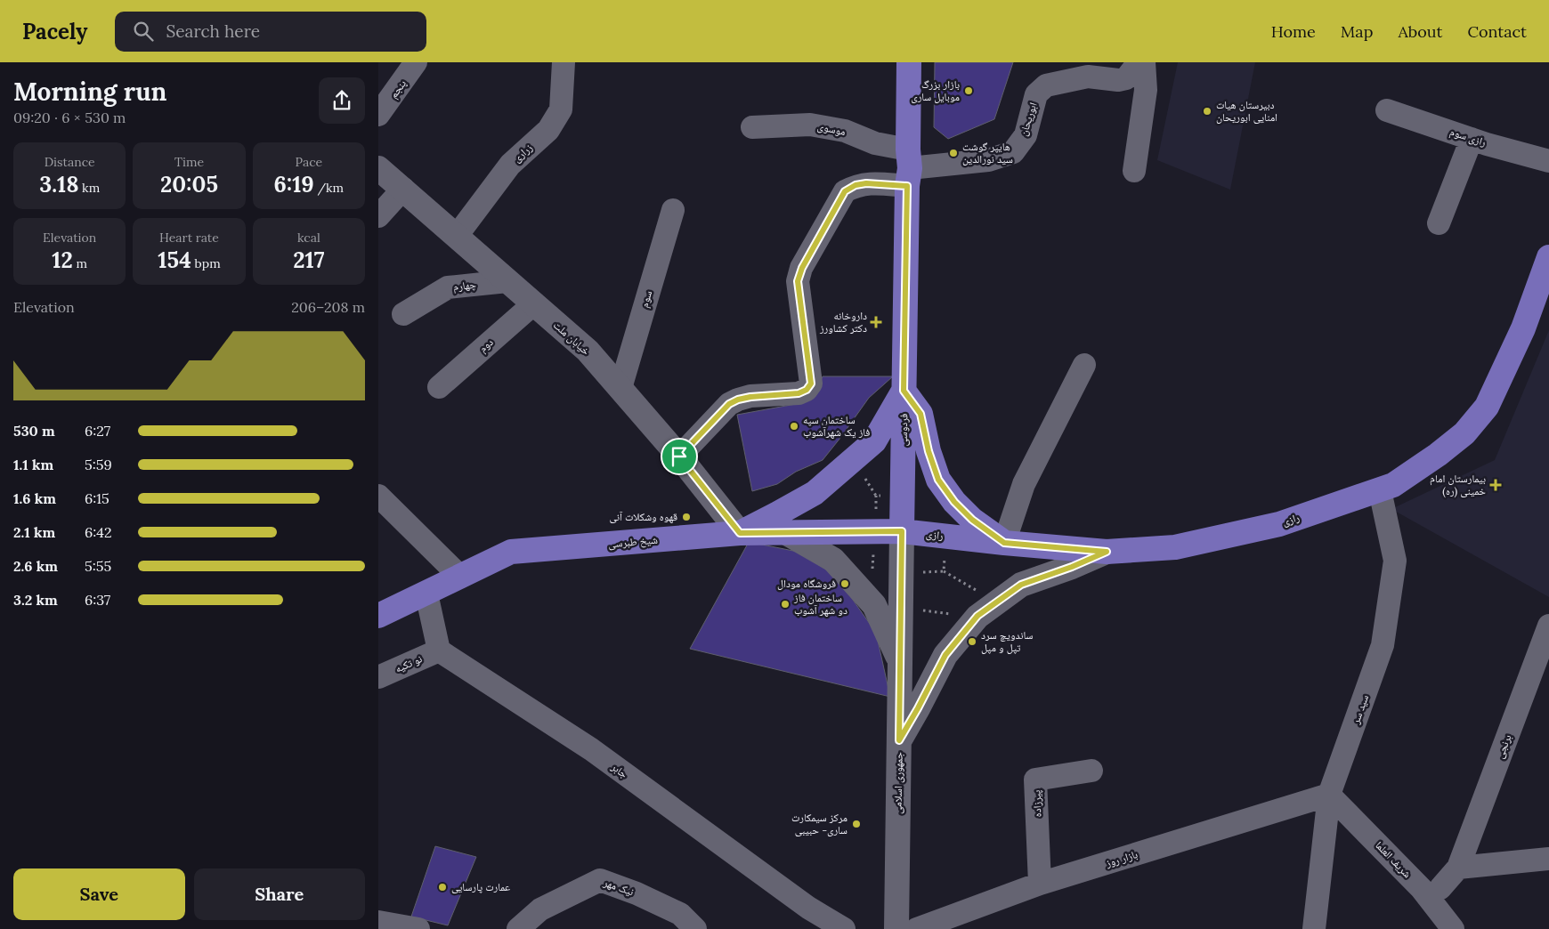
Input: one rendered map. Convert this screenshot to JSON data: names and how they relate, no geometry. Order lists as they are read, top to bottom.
{
  "streets": {
    "main road": [
      "خیابان ملت",
      "فردوسی",
      "رازی",
      "شیخ طبرسی",
      "جمهوری اسلامی"
    ],
    "street": [
      "پنجم",
      "ابوریحان",
      "موسوی",
      "رازی سوم",
      "زراری",
      "چهارم",
      "سوم",
      "دوم",
      "نو تکیه",
      "سید سر",
      "برنجی",
      "جابر",
      "پیرزاده",
      "بازار روز",
      "شریف العلما",
      "نیک مهر"
    ]
  },
  "crossings": [
    ["ابوریحان", "موسوی"],
    ["ابوریحان", "فردوسی"],
    ["موسوی", "فردوسی"],
    ["زراری", "خیابان ملت"],
    ["چهارم", "خیابان ملت"],
    ["سوم", "خیابان ملت"],
    ["خیابان ملت", "دوم"],
    ["خیابان ملت", "شیخ طبرسی"],
    ["فردوسی", "رازی"],
    ["فردوسی", "شیخ طبرسی"],
    ["فردوسی", "جمهوری اسلامی"],
    ["رازی", "شیخ طبرسی"],
    ["رازی", "سید سر"],
    ["رازی", "جمهوری اسلامی"],
    ["شیخ طبرسی", "جمهوری اسلامی"],
    ["نو تکیه", "جابر"],
    ["سید سر", "بازار روز"],
    ["سید سر", "شریف العلما"],
    ["پیرزاده", "بازار روز"],
    ["بازار روز", "شریف العلما"]
  ],
  "places": {
    "other": [
      "بازار بزرگ موبایل ساری",
      "دبیرستان هیات امنایی ابوریحان",
      "هایپر گوشت سید نورالدین",
      "ساختمان سپه فاز یک شهرآشوب",
      "قهوه وشکلات آنی",
      "فروشگاه مودال",
      "ساختمان فاز دو شهر آشوب",
      "ساندویچ سرد تپل و مپل",
      "مرکز سیمکارت ساری- حبیبی",
      "عمارت پارسایی"
    ],
    "health": ["داروخانه دکتر کشاورز", "بیمارستان امام خمینی (ره)"]
  },
  "page": {
    "header": "Pacely",
    "search": "Search here",
    "nav": [
      "Home",
      "Map",
      "About",
      "Contact"
    ],
    "heading": ["Morning run", "09:20 · 6 × 530 m"],
    "stats": [
      ["Distance", "3.18 km"],
      ["Time", "20:05"],
      ["Pace", "6:19 /km"],
      ["Elevation", "12 m"],
      ["Heart rate", "154 bpm"],
      ["kcal", "217"]
    ],
    "chart": ["Elevation", "206–208 m"],
    "list": [
      {
        "name": "530 m",
        "note": "6:27"
      },
      {
        "name": "1.1 km",
        "note": "5:59"
      },
      {
        "name": "1.6 km",
        "note": "6:15"
      },
      {
        "name": "2.1 km",
        "note": "6:42"
      },
      {
        "name": "2.6 km",
        "note": "5:55"
      },
      {
        "name": "3.2 km",
        "note": "6:37"
      }
    ],
    "buttons": ["Save", "Share"]
  }
}
